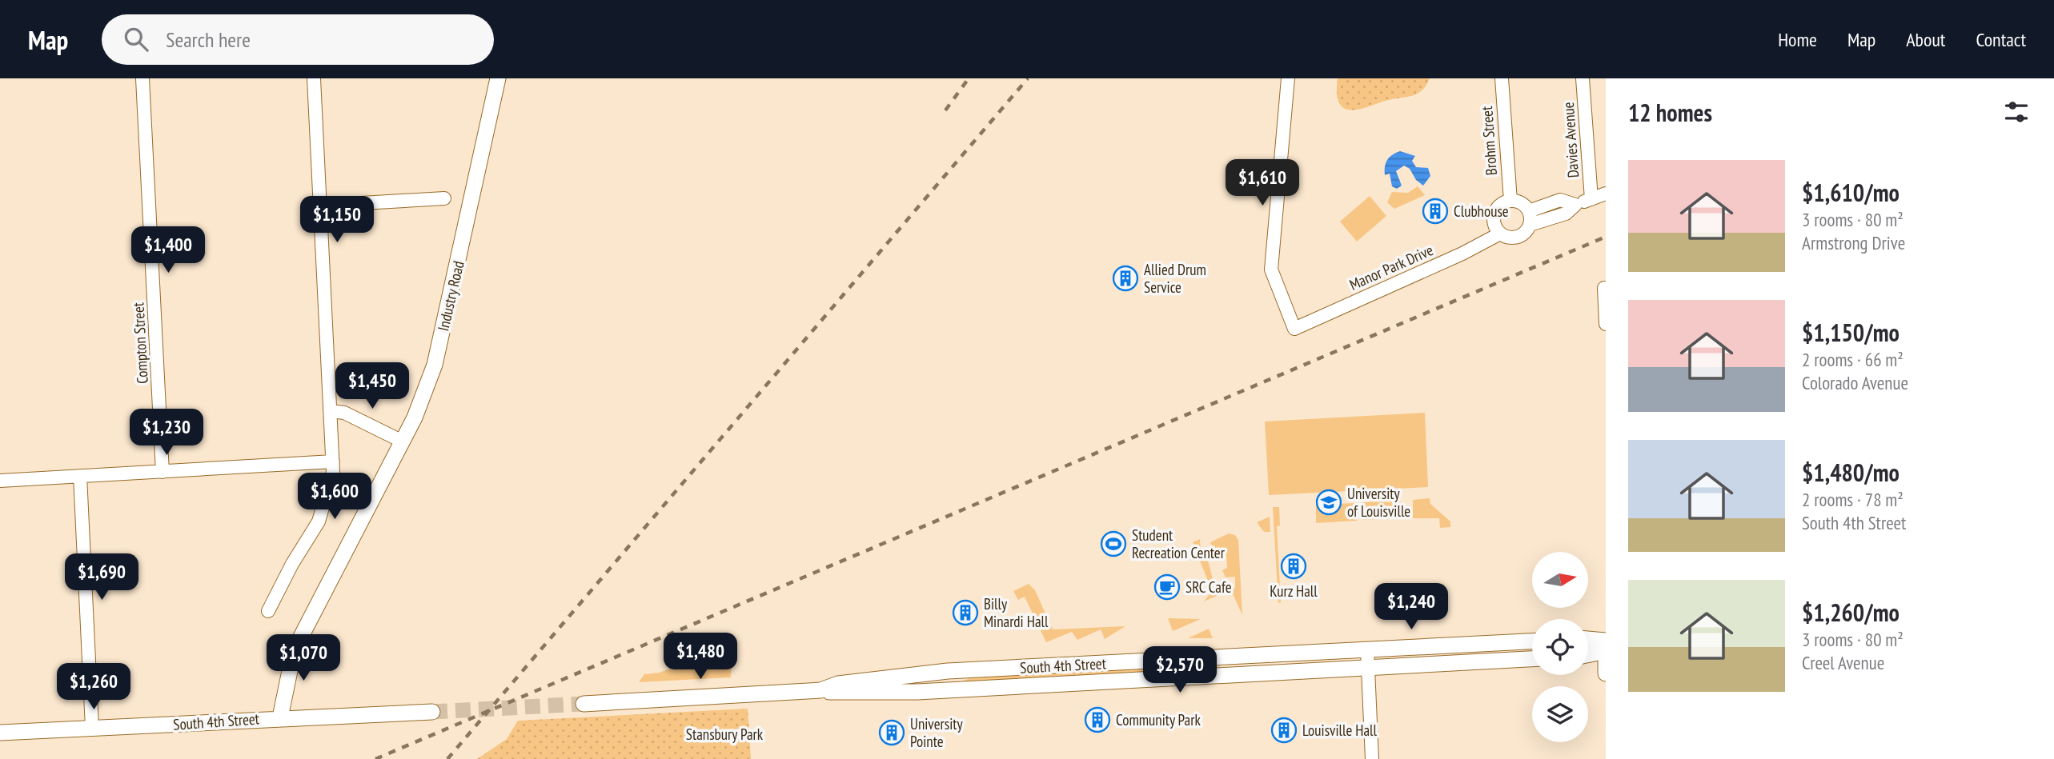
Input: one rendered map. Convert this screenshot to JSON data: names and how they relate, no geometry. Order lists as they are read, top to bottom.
{
  "streets": {
    "main road": ["Industry Road", "South 4th Street"],
    "street": [
      "Davies Avenue",
      "Brohm Street",
      "Manor Park Drive",
      "Compton Street"
    ]
  },
  "crossings": [
    ["Davies Avenue", "Manor Park Drive"],
    ["Brohm Street", "Manor Park Drive"],
    ["Industry Road", "South 4th Street"]
  ],
  "parks": ["Stansbury Park"],
  "places": {
    "building": [
      "Clubhouse",
      "Allied Drum Service",
      "Kurz Hall",
      "Billy Minardi Hall",
      "Community Park",
      "Louisville Hall",
      "University Pointe"
    ],
    "school or university": ["University of Louisville"],
    "sports": ["Student Recreation Center"],
    "cafe": ["SRC Cafe"]
  },
  "north": "right",
  "page": {
    "header": "Map",
    "search": "Search here",
    "nav": [
      "Home",
      "Map",
      "About",
      "Contact"
    ],
    "heading": "12 homes",
    "list": [
      {
        "name": "$1,610/mo",
        "note": "3 rooms · 80 m² · Armstrong Drive"
      },
      {
        "name": "$1,150/mo",
        "note": "2 rooms · 66 m² · Colorado Avenue"
      },
      {
        "name": "$1,480/mo",
        "note": "2 rooms · 78 m² · South 4th Street"
      },
      {
        "name": "$1,260/mo",
        "note": "3 rooms · 80 m² · Creel Avenue"
      }
    ],
    "price": [
      "$1,610",
      "$1,150",
      "$1,400",
      "$1,450",
      "$1,230",
      "$1,600",
      "$1,690",
      "$1,240",
      "$1,480",
      "$1,070",
      "$2,570",
      "$1,260"
    ]
  }
}
